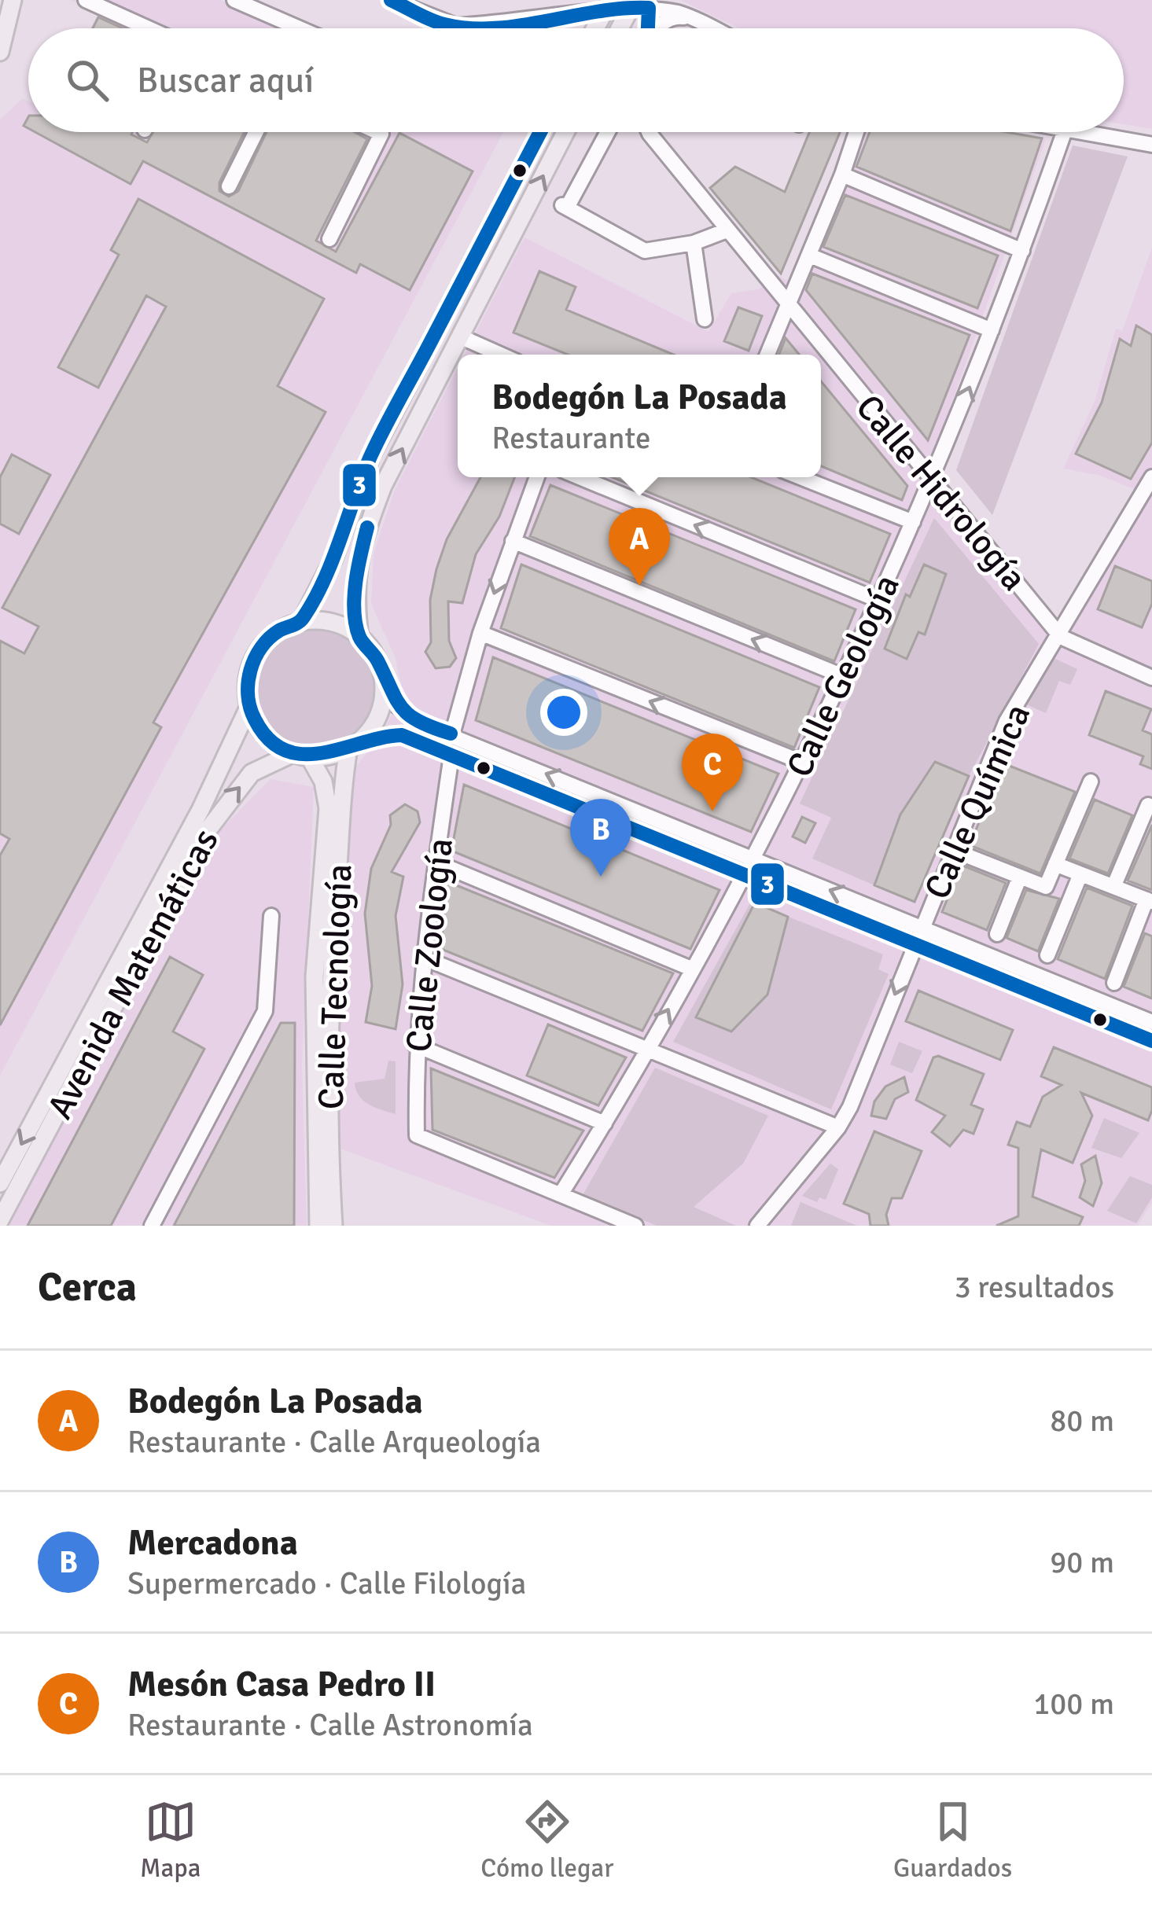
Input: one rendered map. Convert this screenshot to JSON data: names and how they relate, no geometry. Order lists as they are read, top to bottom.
{
  "streets": {
    "main road": ["Avenida Matemáticas", "Calle Tecnología"],
    "street": [
      "Calle Hidrología",
      "Calle Geología",
      "Calle Química",
      "Calle Zoología"
    ]
  },
  "crossings": [
    ["Calle Hidrología", "Calle Geología"],
    ["Calle Hidrología", "Calle Química"],
    ["Calle Geología", "Calle Zoología"],
    ["Avenida Matemáticas", "Calle Tecnología"]
  ],
  "lines": ["transit line 3"],
  "page": {
    "search": "Buscar aquí",
    "popup": ["Bodegón La Posada", "Restaurante"],
    "pins": ["A", "C", "B"],
    "heading": ["Cerca", "3 resultados"],
    "list": [
      {
        "mark": "A",
        "name": "Bodegón La Posada",
        "note": "Restaurante · Calle Arqueología",
        "value": "80 m"
      },
      {
        "mark": "B",
        "name": "Mercadona",
        "note": "Supermercado · Calle Filología",
        "value": "90 m"
      },
      {
        "mark": "C",
        "name": "Mesón Casa Pedro II",
        "note": "Restaurante · Calle Astronomía",
        "value": "100 m"
      }
    ],
    "nav": ["Mapa", "Cómo llegar", "Guardados"]
  }
}
